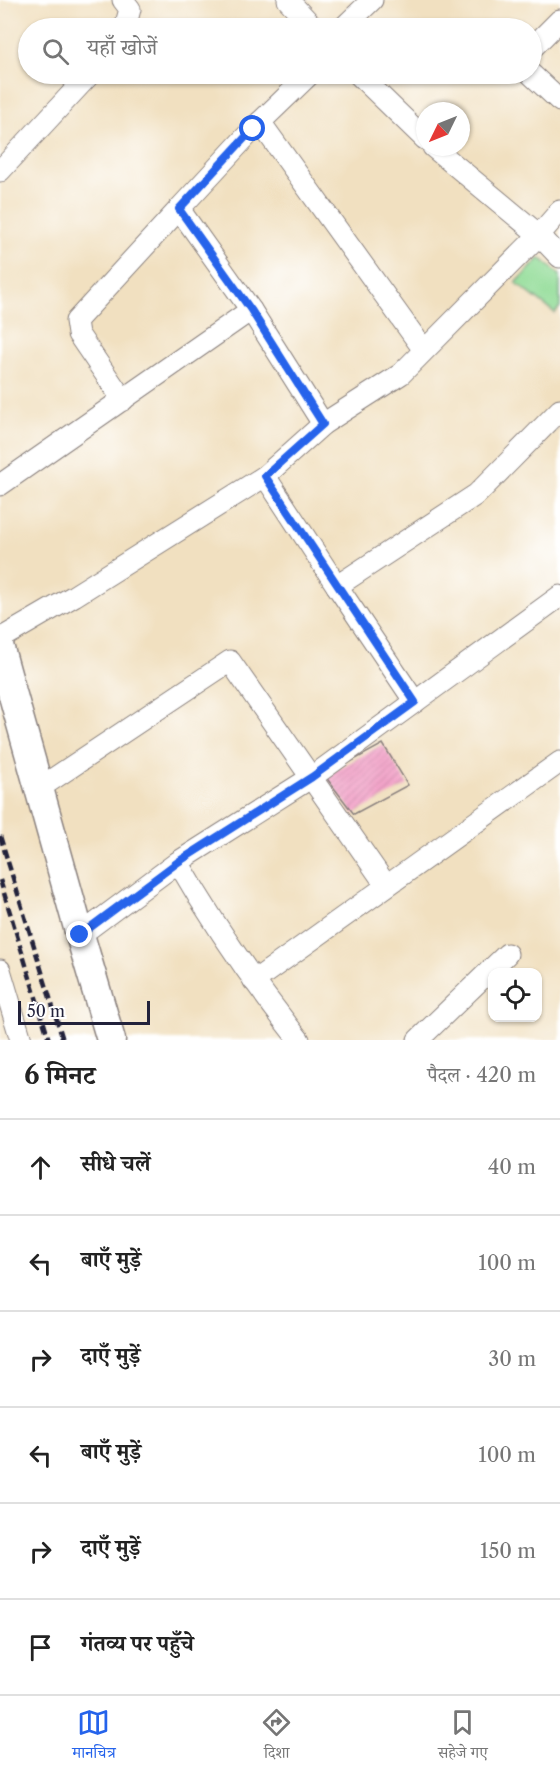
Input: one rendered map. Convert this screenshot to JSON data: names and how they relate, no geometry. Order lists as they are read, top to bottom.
{
  "scale_bar": "50 m",
  "north": "bottom left",
  "page": {
    "search": "यहाँ खोजें",
    "scale": "50 m",
    "heading": ["6 मिनट", "पैदल · 420 m"],
    "list": [
      ["सीधे चलें", "40 m"],
      ["बाएँ मुड़ें", "100 m"],
      ["दाएँ मुड़ें", "30 m"],
      ["बाएँ मुड़ें", "100 m"],
      ["दाएँ मुड़ें", "150 m"],
      "गंतव्य पर पहुँचे"
    ],
    "nav": ["मानचित्र", "दिशा", "सहेजे गए"]
  }
}
